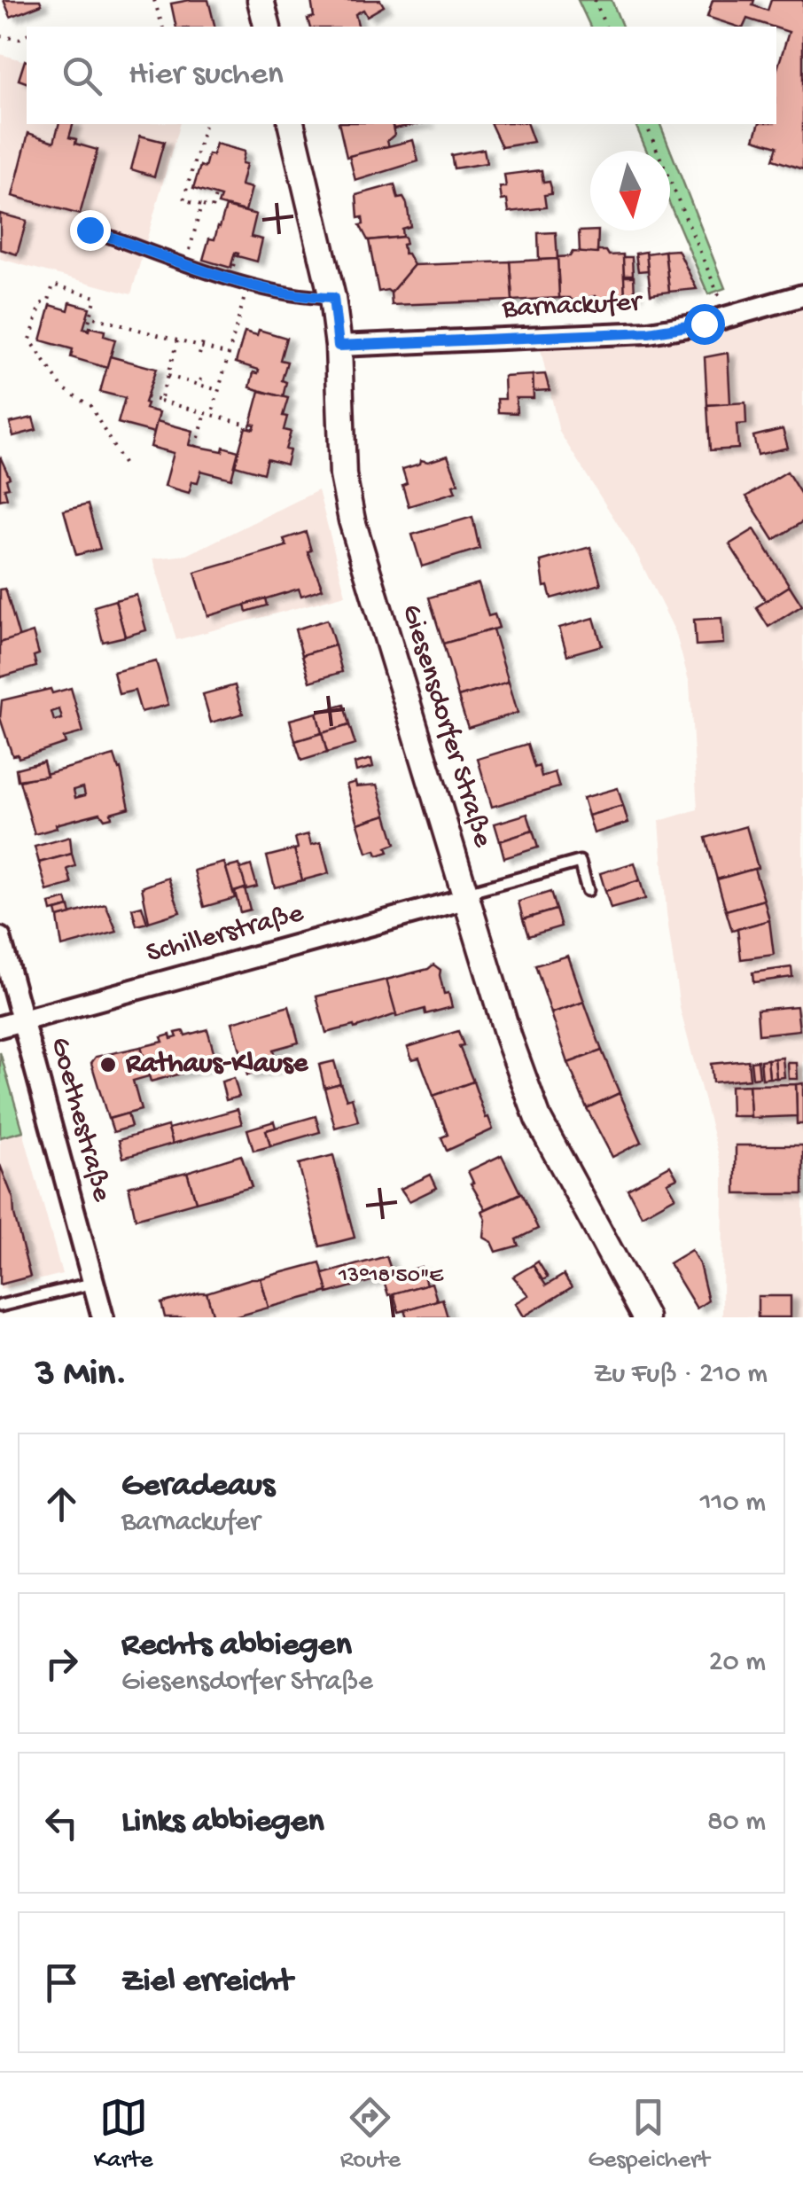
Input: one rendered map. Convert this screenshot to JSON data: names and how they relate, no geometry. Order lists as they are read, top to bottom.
{
  "streets": {
    "street": [
      "Barnackufer",
      "Giesensdorfer Straße",
      "Schillerstraße",
      "Goethestraße"
    ]
  },
  "crossings": [
    ["Barnackufer", "Giesensdorfer Straße"],
    ["Giesensdorfer Straße", "Schillerstraße"],
    ["Schillerstraße", "Goethestraße"]
  ],
  "places": ["Rathaus-Klause"],
  "north": "bottom",
  "page": {
    "search": "Hier suchen",
    "heading": ["3 Min.", "Zu Fuß · 210 m"],
    "list": [
      ["Geradeaus", "Barnackufer", "110 m"],
      ["Rechts abbiegen", "Giesensdorfer Straße", "20 m"],
      ["Links abbiegen", "80 m"],
      "Ziel erreicht"
    ],
    "nav": ["Karte", "Route", "Gespeichert"]
  },
  "coordinates": ["13°18'50\"E"]
}
